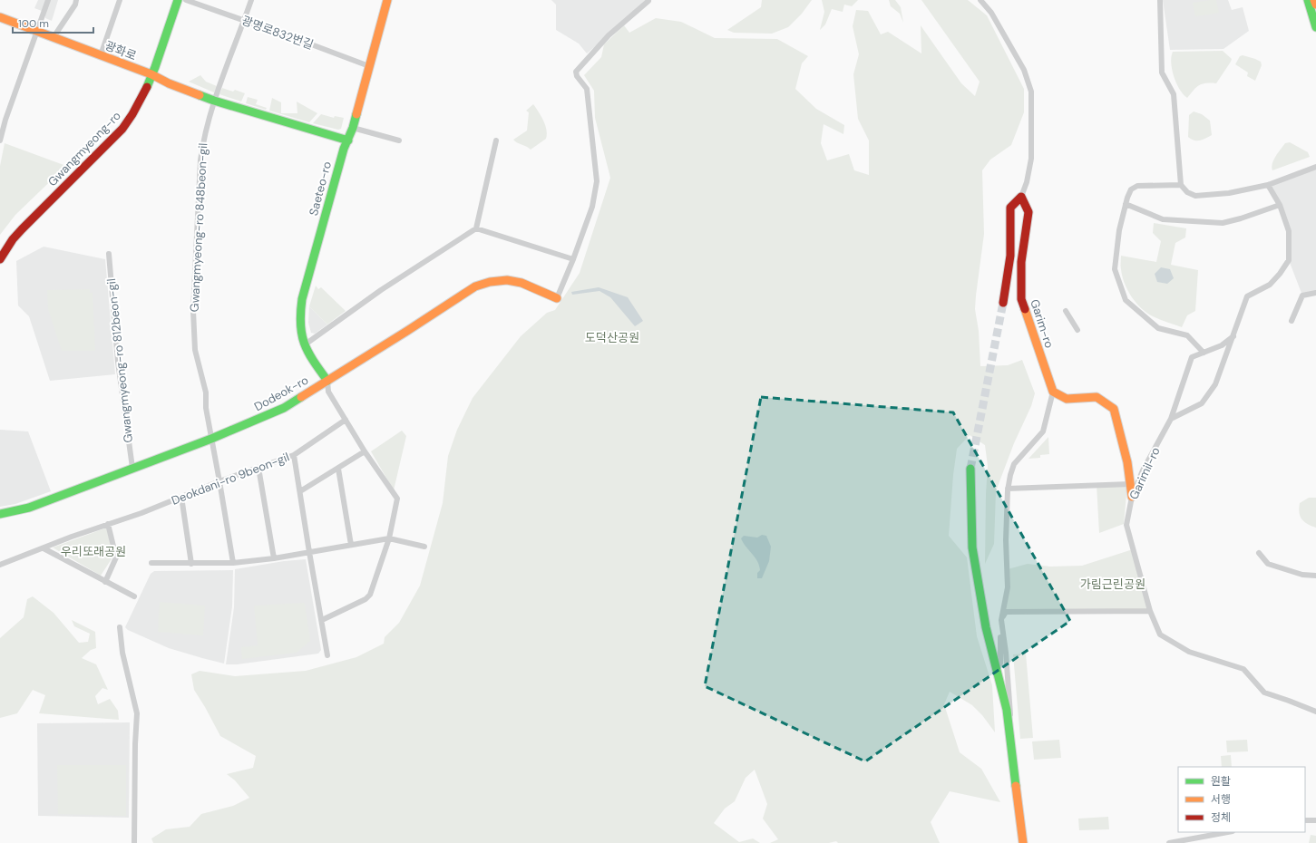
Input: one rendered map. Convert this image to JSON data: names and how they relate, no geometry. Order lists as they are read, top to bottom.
{
  "streets": {
    "street": [
      "광명로832번길",
      "광화로",
      "Gwangmyeong-ro",
      "Saeteo-ro",
      "Gwangmyeong-ro 848beon-gil",
      "Garim-ro",
      "Gwangmyeong-ro 812beon-gil",
      "Dodeok-ro",
      "Garimil-ro",
      "Deokdani-ro 9beon-gil"
    ]
  },
  "crossings": [
    ["광명로832번길", "Saeteo-ro"],
    ["광명로832번길", "Gwangmyeong-ro 848beon-gil"],
    ["광화로", "Gwangmyeong-ro"],
    ["광화로", "Saeteo-ro"],
    ["광화로", "Gwangmyeong-ro 848beon-gil"],
    ["Saeteo-ro", "Dodeok-ro"],
    ["Gwangmyeong-ro 848beon-gil", "Dodeok-ro"],
    ["Gwangmyeong-ro 848beon-gil", "Deokdani-ro 9beon-gil"],
    ["Gwangmyeong-ro 812beon-gil", "Dodeok-ro"]
  ],
  "parks": ["도덕산공원", "우리또래공원", "가림근린공원"],
  "legend": ["원활", "서행", "정체"],
  "scale_bar": "100 m"
}
